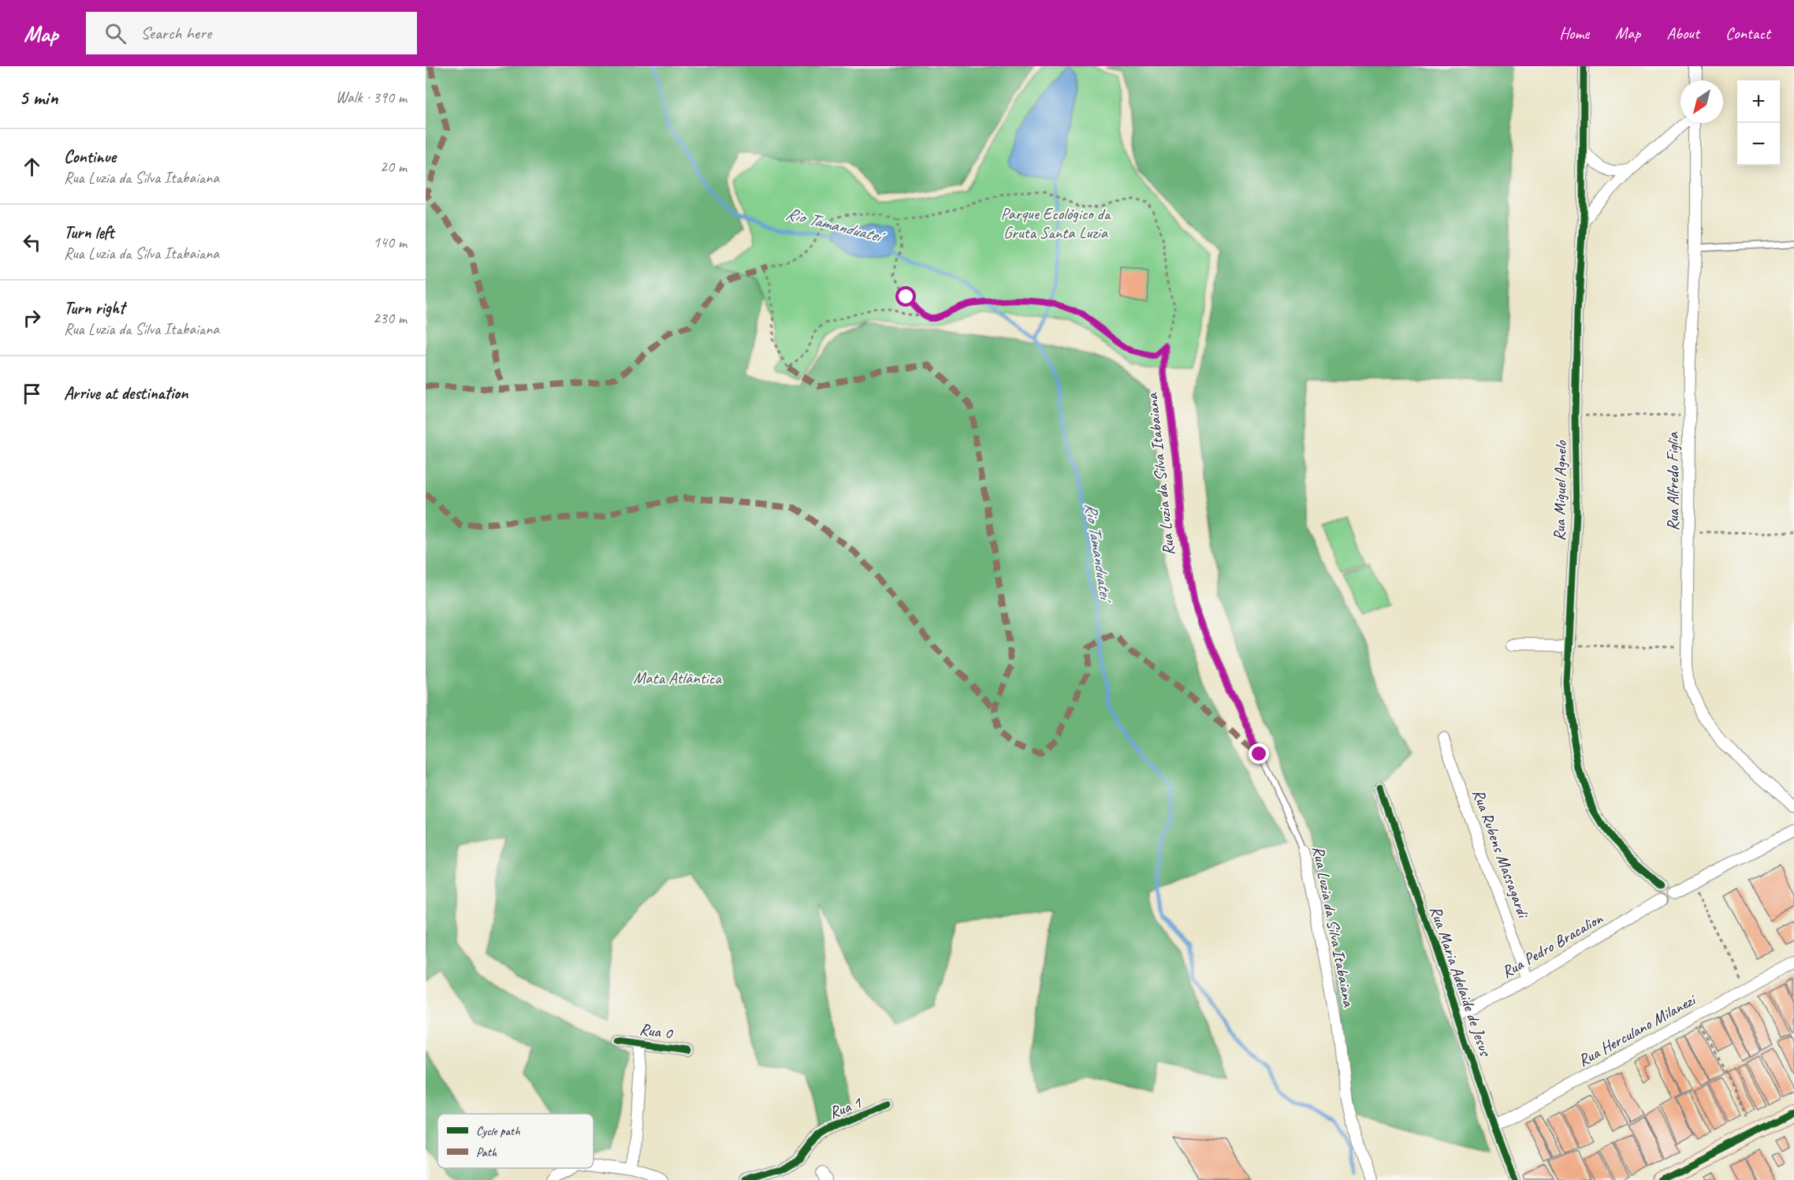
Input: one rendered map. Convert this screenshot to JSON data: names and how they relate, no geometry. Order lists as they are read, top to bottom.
{
  "streets": {
    "street": [
      "Rua Luzia da Silva Itabaiana",
      "Rua Alfredo Figlia",
      "Rua Miguel Agnelo",
      "Rua Rubens Massagardi",
      "Rua Pedro Bracalion",
      "Rua Maria Adelaide de Jesus",
      "Rua Herculano Milanezi",
      "Rua 0",
      "Rua 1"
    ]
  },
  "crossings": [
    ["Rua Miguel Agnelo", "Rua Pedro Bracalion"],
    ["Rua Rubens Massagardi", "Rua Pedro Bracalion"],
    ["Rua Pedro Bracalion", "Rua Maria Adelaide de Jesus"],
    ["Rua Maria Adelaide de Jesus", "Rua Herculano Milanezi"]
  ],
  "water": ["Rio Tamanduateí"],
  "parks": ["Parque Ecológico da Gruta Santa Luzia", "Mata Atlântica"],
  "legend": ["Cycle path", "Path"],
  "north": "bottom left",
  "page": {
    "header": "Map",
    "search": "Search here",
    "nav": [
      "Home",
      "Map",
      "About",
      "Contact"
    ],
    "heading": ["5 min", "Walk · 390 m"],
    "map_buttons": ["+", "−"],
    "list": [
      ["Continue", "Rua Luzia da Silva Itabaiana", "20 m"],
      ["Turn left", "Rua Luzia da Silva Itabaiana", "140 m"],
      ["Turn right", "Rua Luzia da Silva Itabaiana", "230 m"],
      "Arrive at destination"
    ]
  }
}
